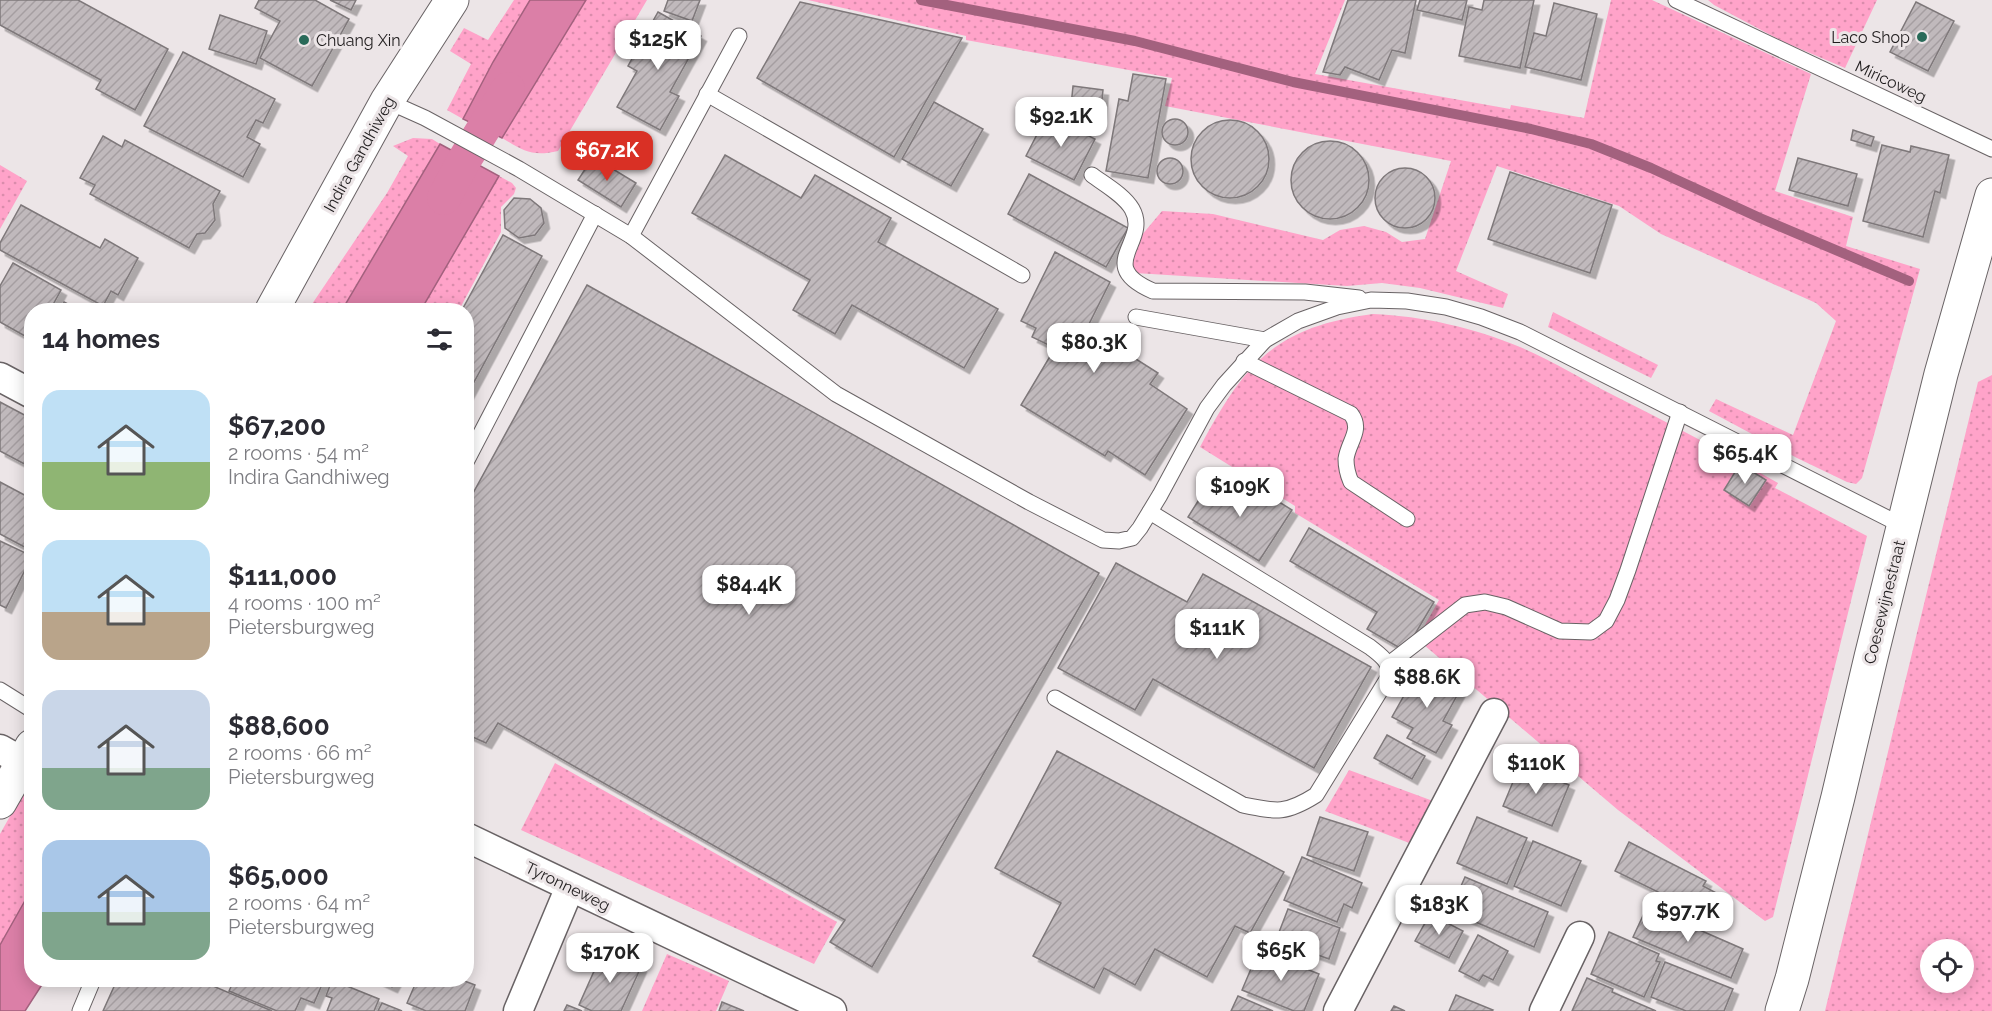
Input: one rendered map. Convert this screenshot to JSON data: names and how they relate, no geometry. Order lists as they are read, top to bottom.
{
  "streets": {
    "main road": ["Indira Gandhiweg", "Coesewijnestraat"],
    "street": ["Tyronneweg"],
    "lane": ["Miricoweg"]
  },
  "places": ["Laco Shop", "Chuang Xin"],
  "page": {
    "price": [
      "$125K",
      "$92.1K",
      "$67.2K",
      "$80.3K",
      "$65.4K",
      "$109K",
      "$84.4K",
      "$111K",
      "$88.6K",
      "$110K",
      "$183K",
      "$97.7K",
      "$65K",
      "$170K"
    ],
    "heading": "14 homes",
    "list": [
      {
        "name": "$67,200",
        "note": "2 rooms · 54 m² · Indira Gandhiweg"
      },
      {
        "name": "$111,000",
        "note": "4 rooms · 100 m² · Pietersburgweg"
      },
      {
        "name": "$88,600",
        "note": "2 rooms · 66 m² · Pietersburgweg"
      },
      {
        "name": "$65,000",
        "note": "2 rooms · 64 m² · Pietersburgweg"
      }
    ]
  }
}
